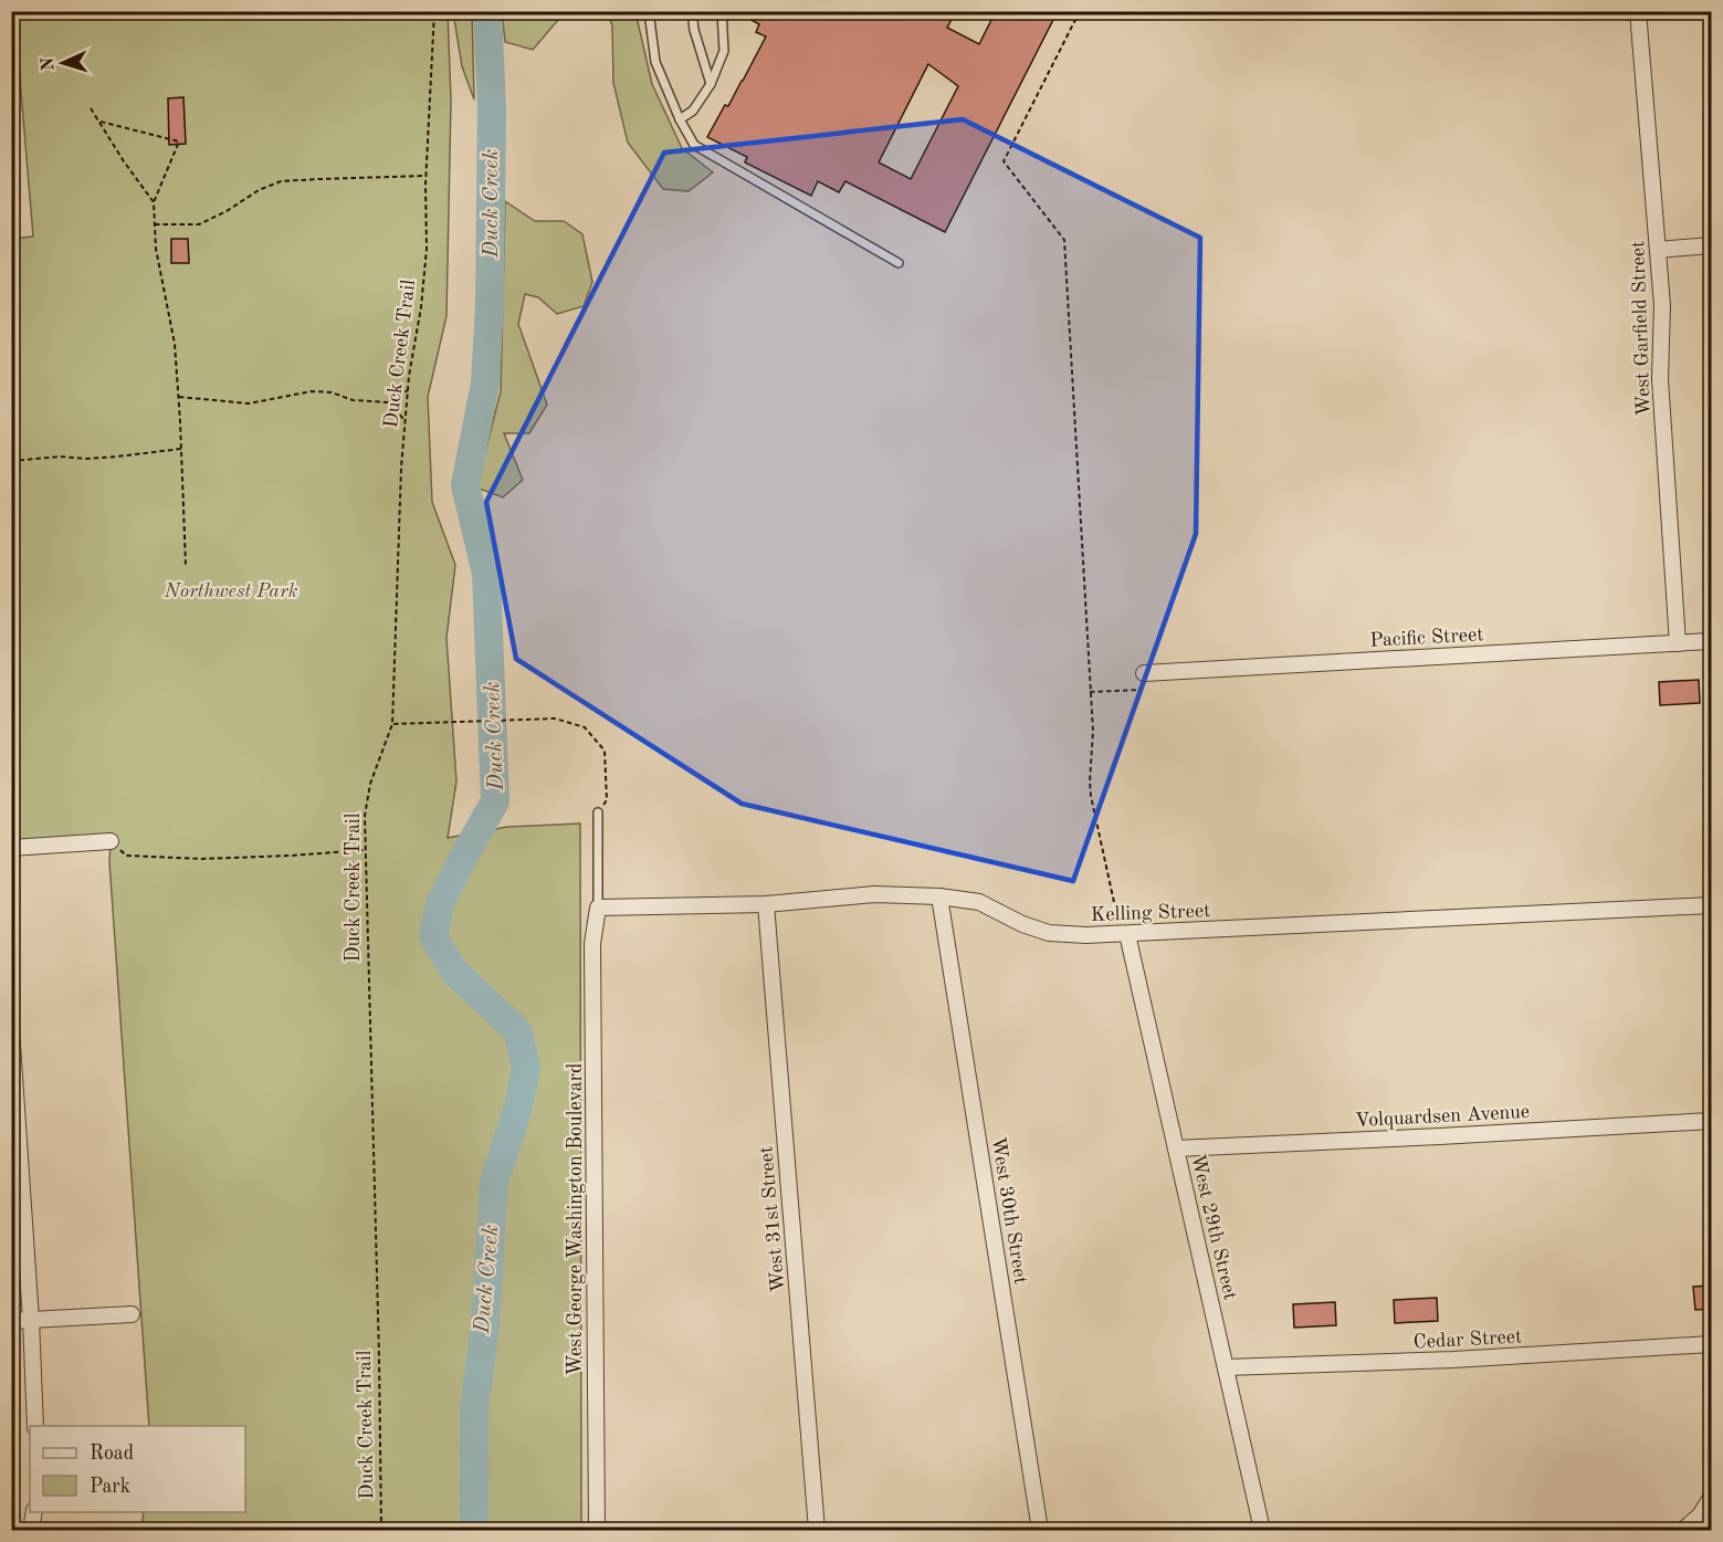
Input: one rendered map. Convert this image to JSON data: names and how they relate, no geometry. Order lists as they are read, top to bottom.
{
  "streets": {
    "street": [
      "West Garfield Street",
      "Pacific Street",
      "Kelling Street",
      "Volquardsen Avenue",
      "West 30th Street",
      "West George Washington Boulevard",
      "West 31st Street",
      "West 29th Street",
      "Cedar Street"
    ],
    "path": ["Duck Creek Trail"]
  },
  "crossings": [
    ["West Garfield Street", "Pacific Street"],
    ["Kelling Street", "West 30th Street"],
    ["Kelling Street", "West George Washington Boulevard"],
    ["Kelling Street", "West 31st Street"],
    ["Kelling Street", "West 29th Street"],
    ["Volquardsen Avenue", "West 29th Street"],
    ["West 29th Street", "Cedar Street"]
  ],
  "water": ["Duck Creek"],
  "parks": ["Northwest Park"],
  "legend": ["Road", "Park"],
  "north": "left"
}
